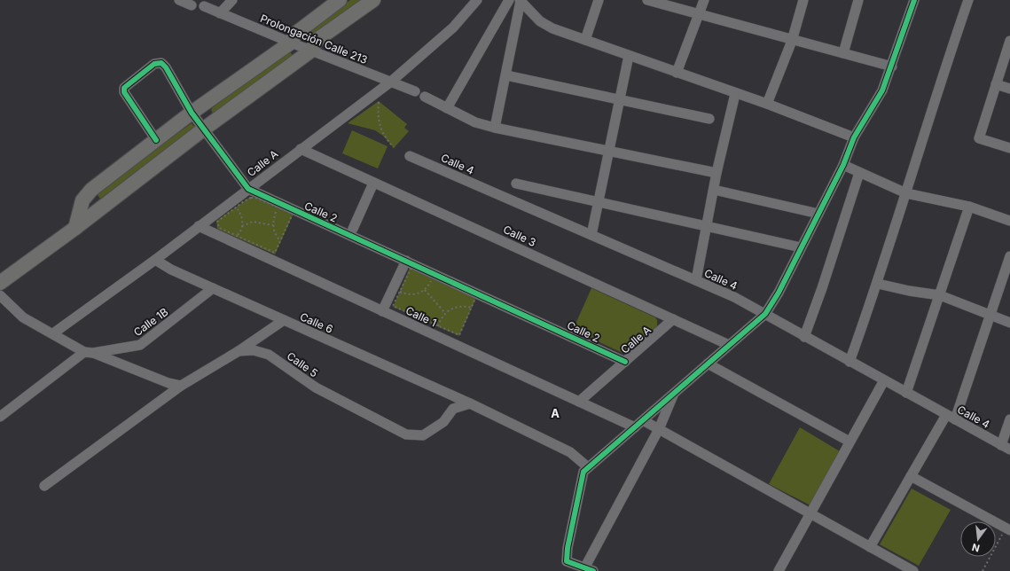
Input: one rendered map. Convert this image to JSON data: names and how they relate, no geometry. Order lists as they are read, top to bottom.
{
  "streets": {
    "street": [
      "Prolongación Calle 213",
      "Calle A",
      "Calle 4",
      "Calle 2",
      "Calle 3",
      "Calle 1",
      "Calle 1B",
      "Calle 6",
      "Calle 5"
    ]
  },
  "crossings": [
    ["Prolongación Calle 213", "Calle A"],
    ["Calle A", "Calle 2"],
    ["Calle A", "Calle 3"],
    ["Calle A", "Calle 1"],
    ["Calle A", "Calle 6"],
    ["Calle 1B", "Calle 6"],
    ["Calle 6", "Calle 5"]
  ],
  "districts": ["A"],
  "north": "bottom"
}
